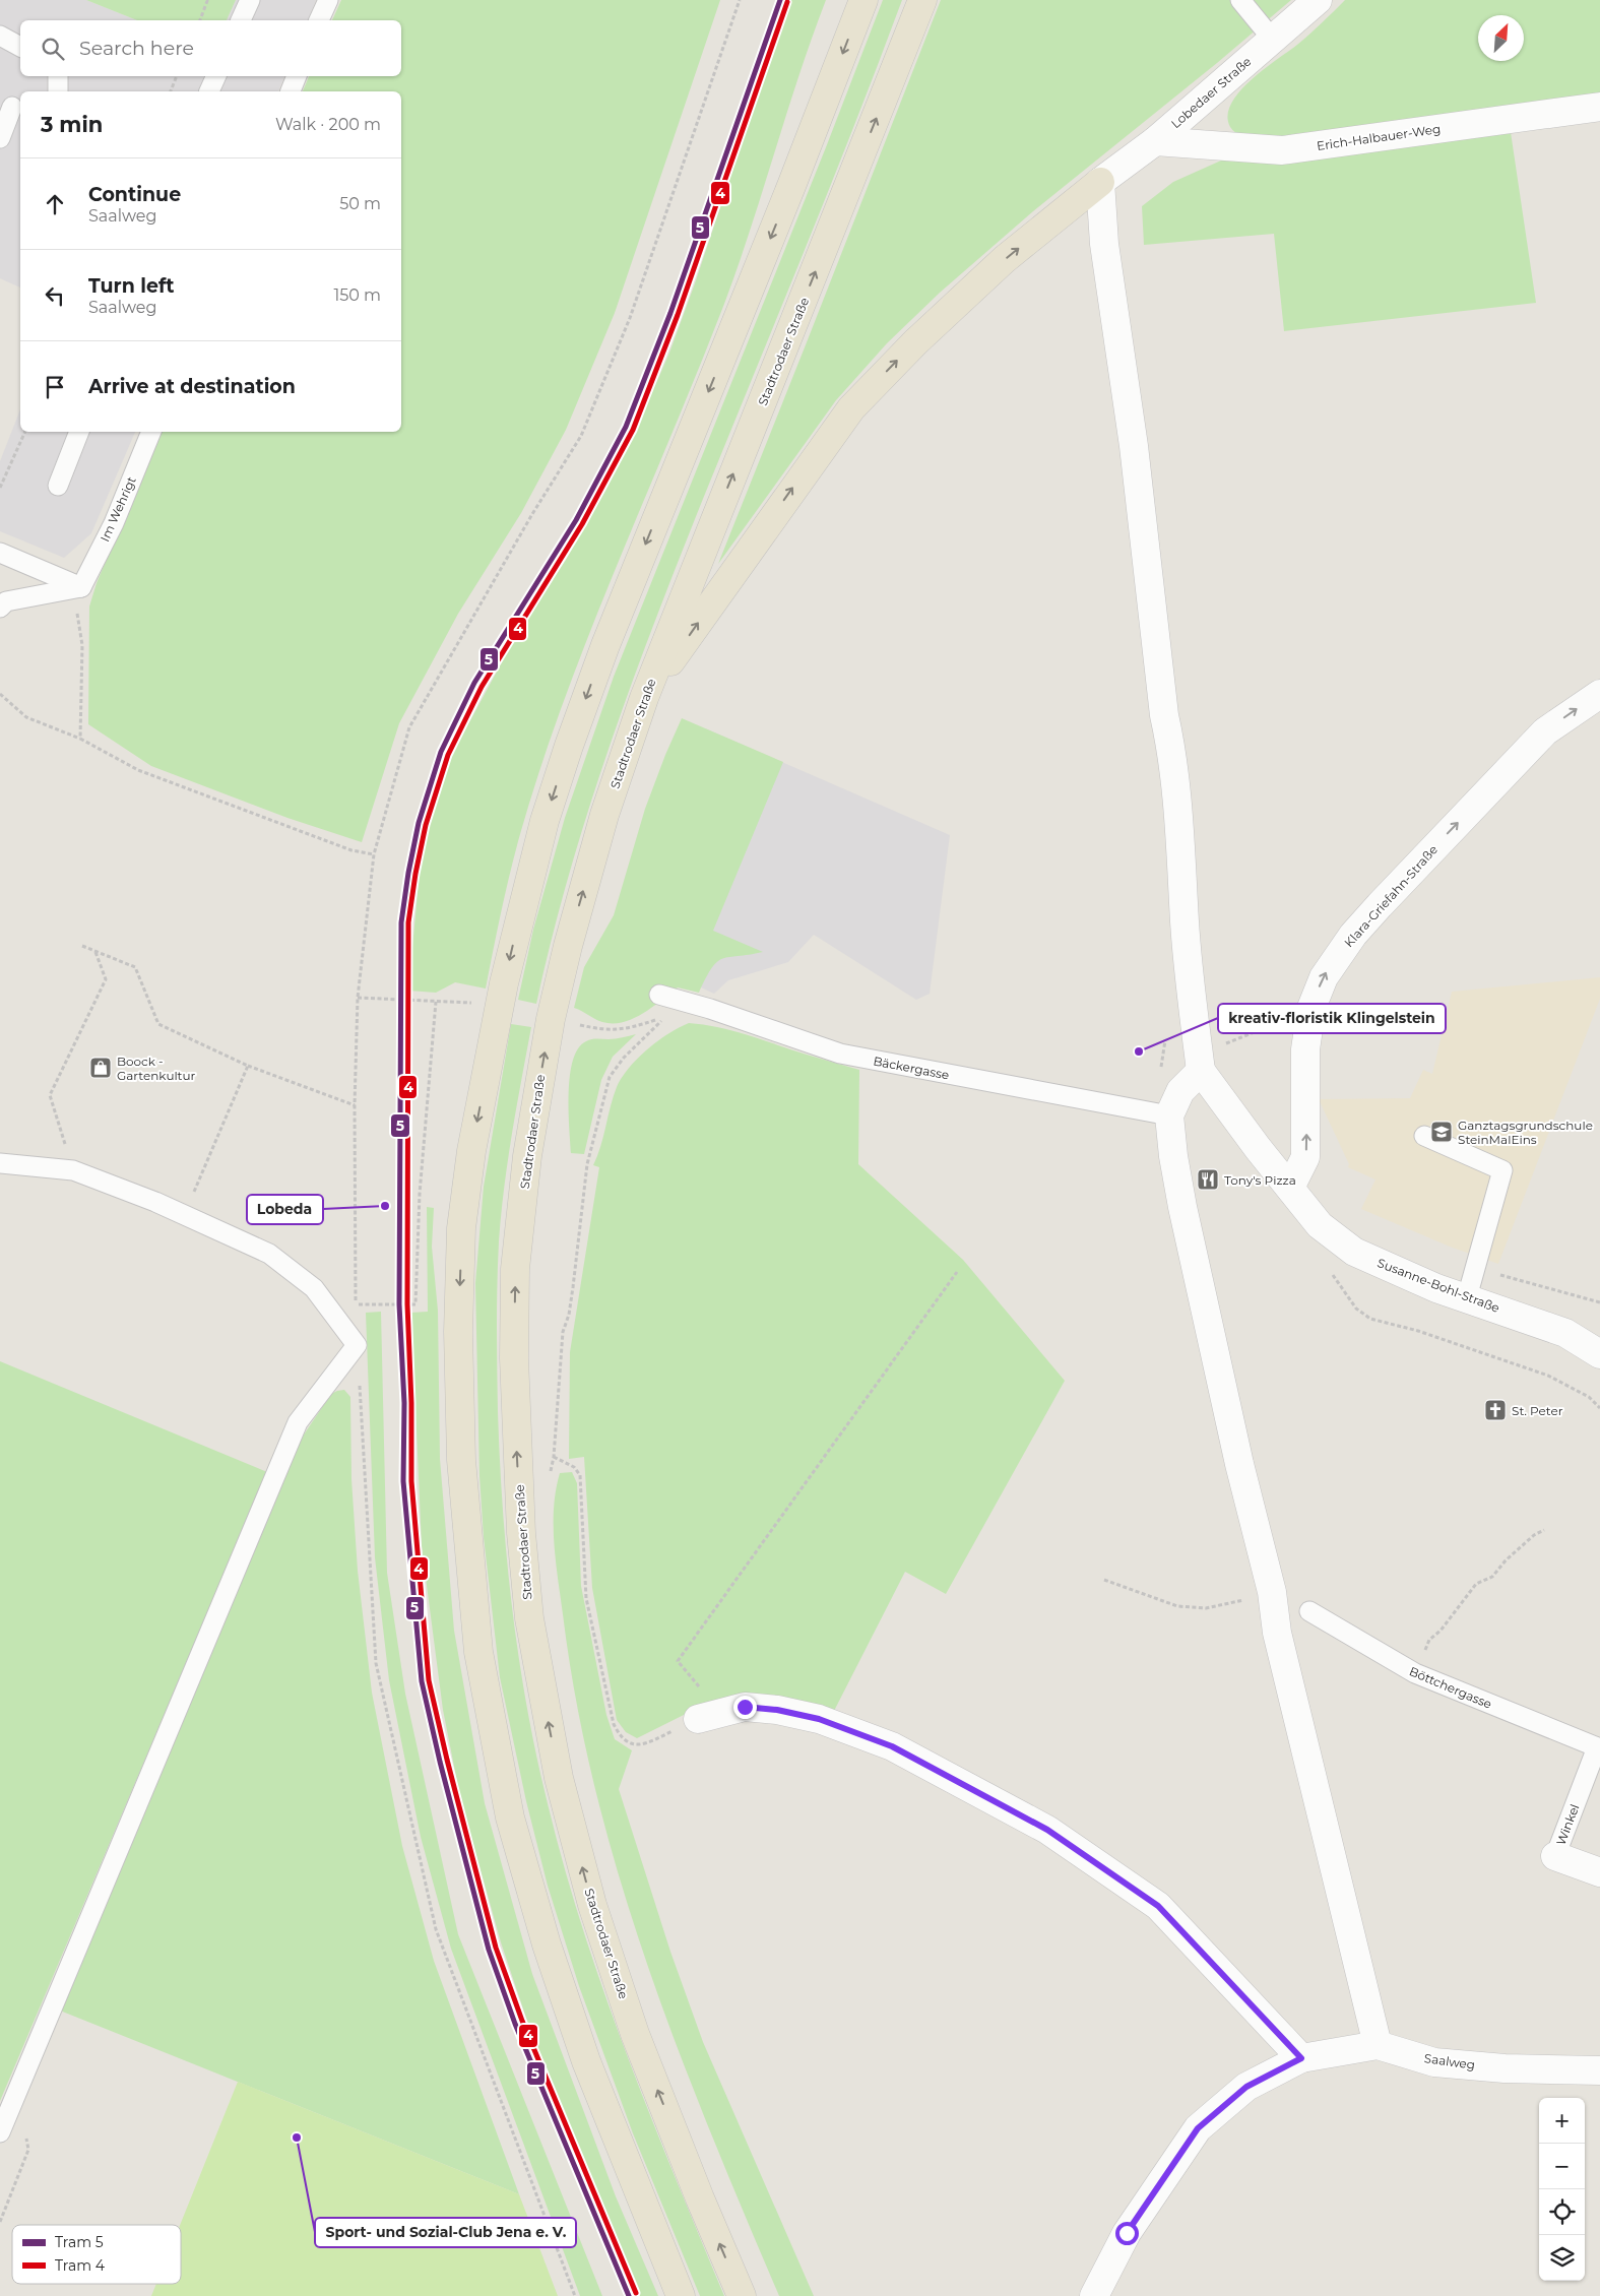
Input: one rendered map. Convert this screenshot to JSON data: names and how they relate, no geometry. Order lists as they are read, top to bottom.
{
  "streets": {
    "main road": ["Stadtrodaer Straße"],
    "street": [
      "Lobedaer Straße",
      "Erich-Halbauer-Weg",
      "Klara-Griefahn-Straße",
      "Susanne-Bohl-Straße",
      "Winkel",
      "Saalweg"
    ],
    "lane": ["Im Wehrigt", "Bäckergasse", "Böttchergasse"]
  },
  "crossings": [
    ["Lobedaer Straße", "Erich-Halbauer-Weg"],
    ["Klara-Griefahn-Straße", "Susanne-Bohl-Straße"],
    ["Böttchergasse", "Winkel"]
  ],
  "one_way": ["Klara-Griefahn-Straße"],
  "places": {
    "other": ["kreativ-floristik Klingelstein", "Lobeda", "Sport- und Sozial-Club Jena e. V."],
    "shop": ["Boock - Gartenkultur"],
    "school or university": ["Ganztagsgrundschule SteinMalEins"],
    "restaurant": ["Tony's Pizza"],
    "church": ["St. Peter"]
  },
  "lines": ["tram line 5", "tram line 4"],
  "legend": ["Tram 5", "Tram 4"],
  "north": "top right",
  "page": {
    "search": "Search here",
    "heading": ["3 min", "Walk · 200 m"],
    "list": [
      ["Continue", "Saalweg", "50 m"],
      ["Turn left", "Saalweg", "150 m"],
      "Arrive at destination"
    ],
    "map_buttons": ["+", "−"]
  }
}
